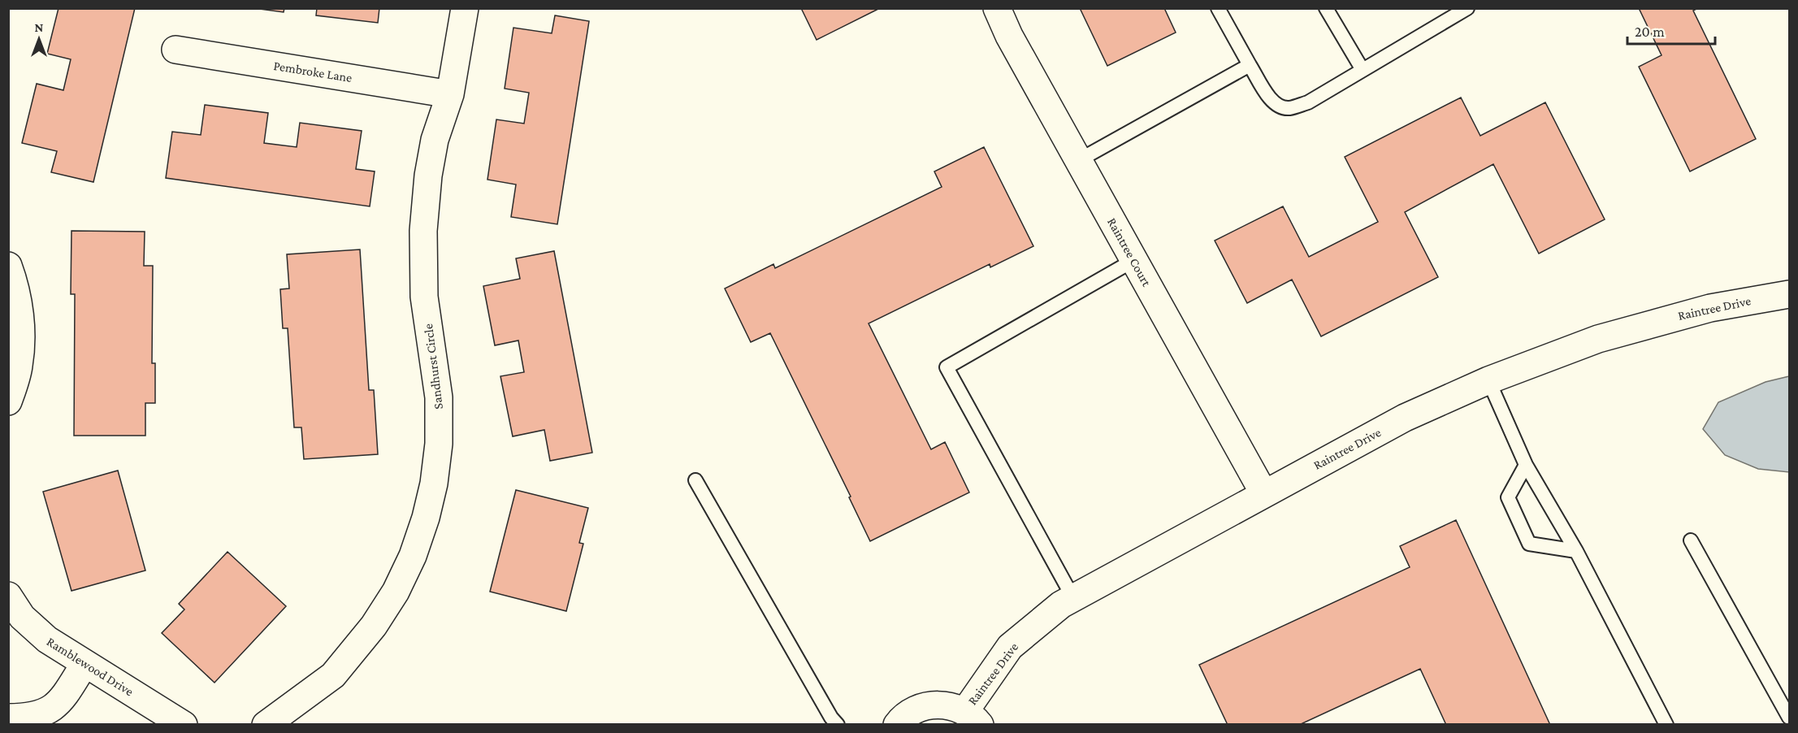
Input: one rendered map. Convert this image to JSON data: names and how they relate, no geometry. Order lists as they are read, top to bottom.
{
  "streets": {
    "street": [
      "Pembroke Lane",
      "Raintree Court",
      "Raintree Drive",
      "Sandhurst Circle",
      "Ramblewood Drive"
    ]
  },
  "crossings": [
    ["Pembroke Lane", "Sandhurst Circle"],
    ["Raintree Court", "Raintree Drive"]
  ],
  "scale_bar": "20 m",
  "north": "top"
}
